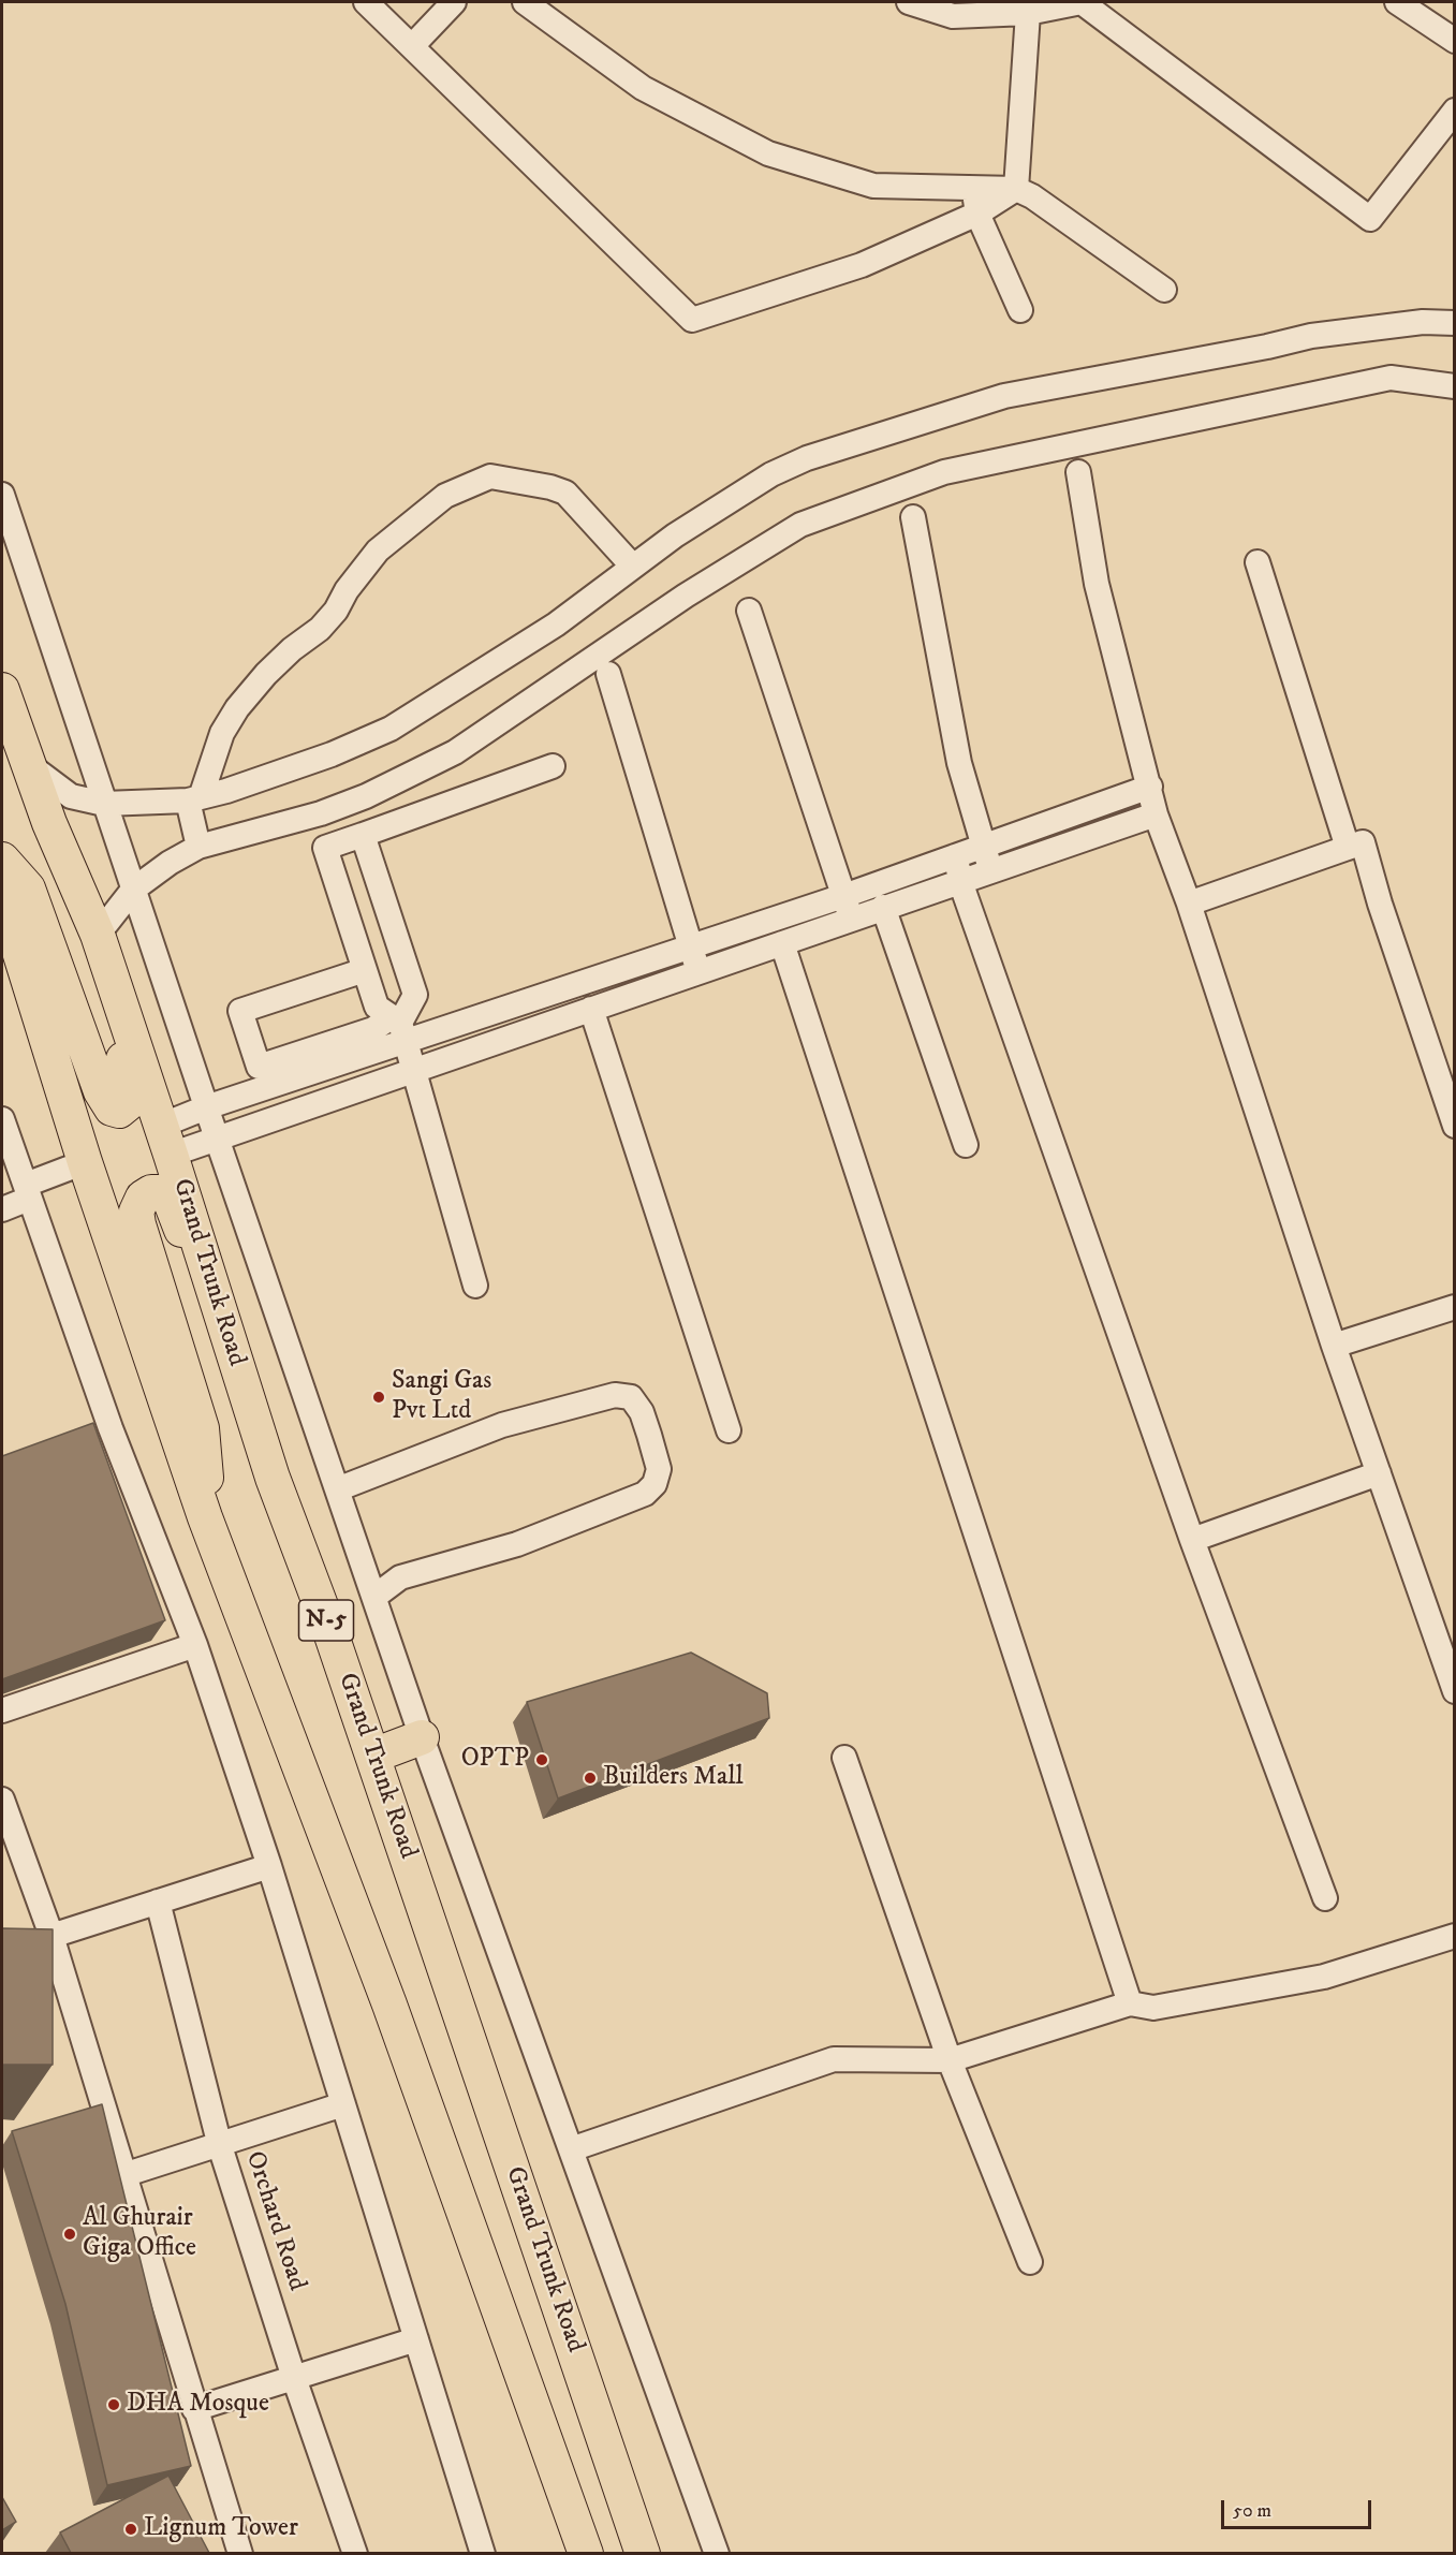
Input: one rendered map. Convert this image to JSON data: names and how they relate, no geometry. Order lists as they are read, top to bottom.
{
  "streets": {
    "highway": ["Grand Trunk Road", "N-5"],
    "street": ["Orchard Road"]
  },
  "places": [
    "Sangi Gas Pvt Ltd",
    "OPTP",
    "Builders Mall",
    "Al Ghurair Giga Office",
    "DHA Mosque",
    "Lignum Tower"
  ],
  "scale_bar": "50 m"
}
